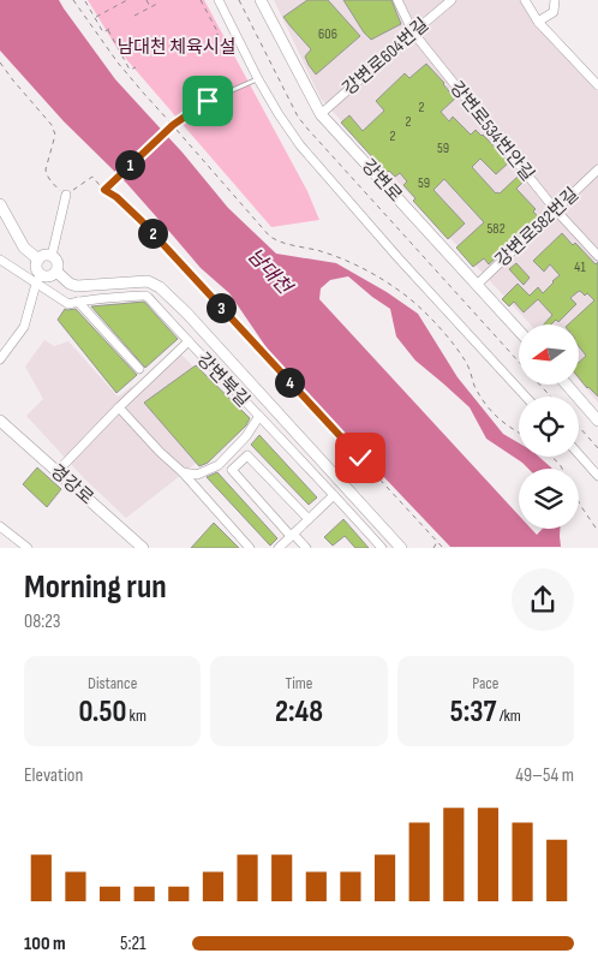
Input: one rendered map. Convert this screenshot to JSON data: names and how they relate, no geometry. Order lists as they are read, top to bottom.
{
  "streets": {
    "street": [
      "강변로604번길",
      "강변로534번안길",
      "강변로",
      "강변로582번길",
      "강변북길",
      "경강로"
    ]
  },
  "crossings": [
    ["강변로604번길", "강변로534번안길"],
    ["강변로604번길", "강변로"],
    ["강변로534번안길", "강변로582번길"],
    ["강변로", "강변로582번길"]
  ],
  "water": ["남대천"],
  "parks": ["남대천 체육시설"],
  "house_numbers": [
    "606",
    "2",
    "2",
    "2",
    "59",
    "59",
    "582",
    "41"
  ],
  "north": "left",
  "page": {
    "pins": [
      "1",
      "2",
      "3",
      "4"
    ],
    "heading": ["Morning run", "08:23"],
    "stats": [
      ["Distance", "0.50 km"],
      ["Time", "2:48"],
      ["Pace", "5:37 /km"]
    ],
    "chart": ["Elevation", "49–54 m"],
    "list": [
      {
        "name": "100 m",
        "note": "5:21"
      }
    ]
  }
}
